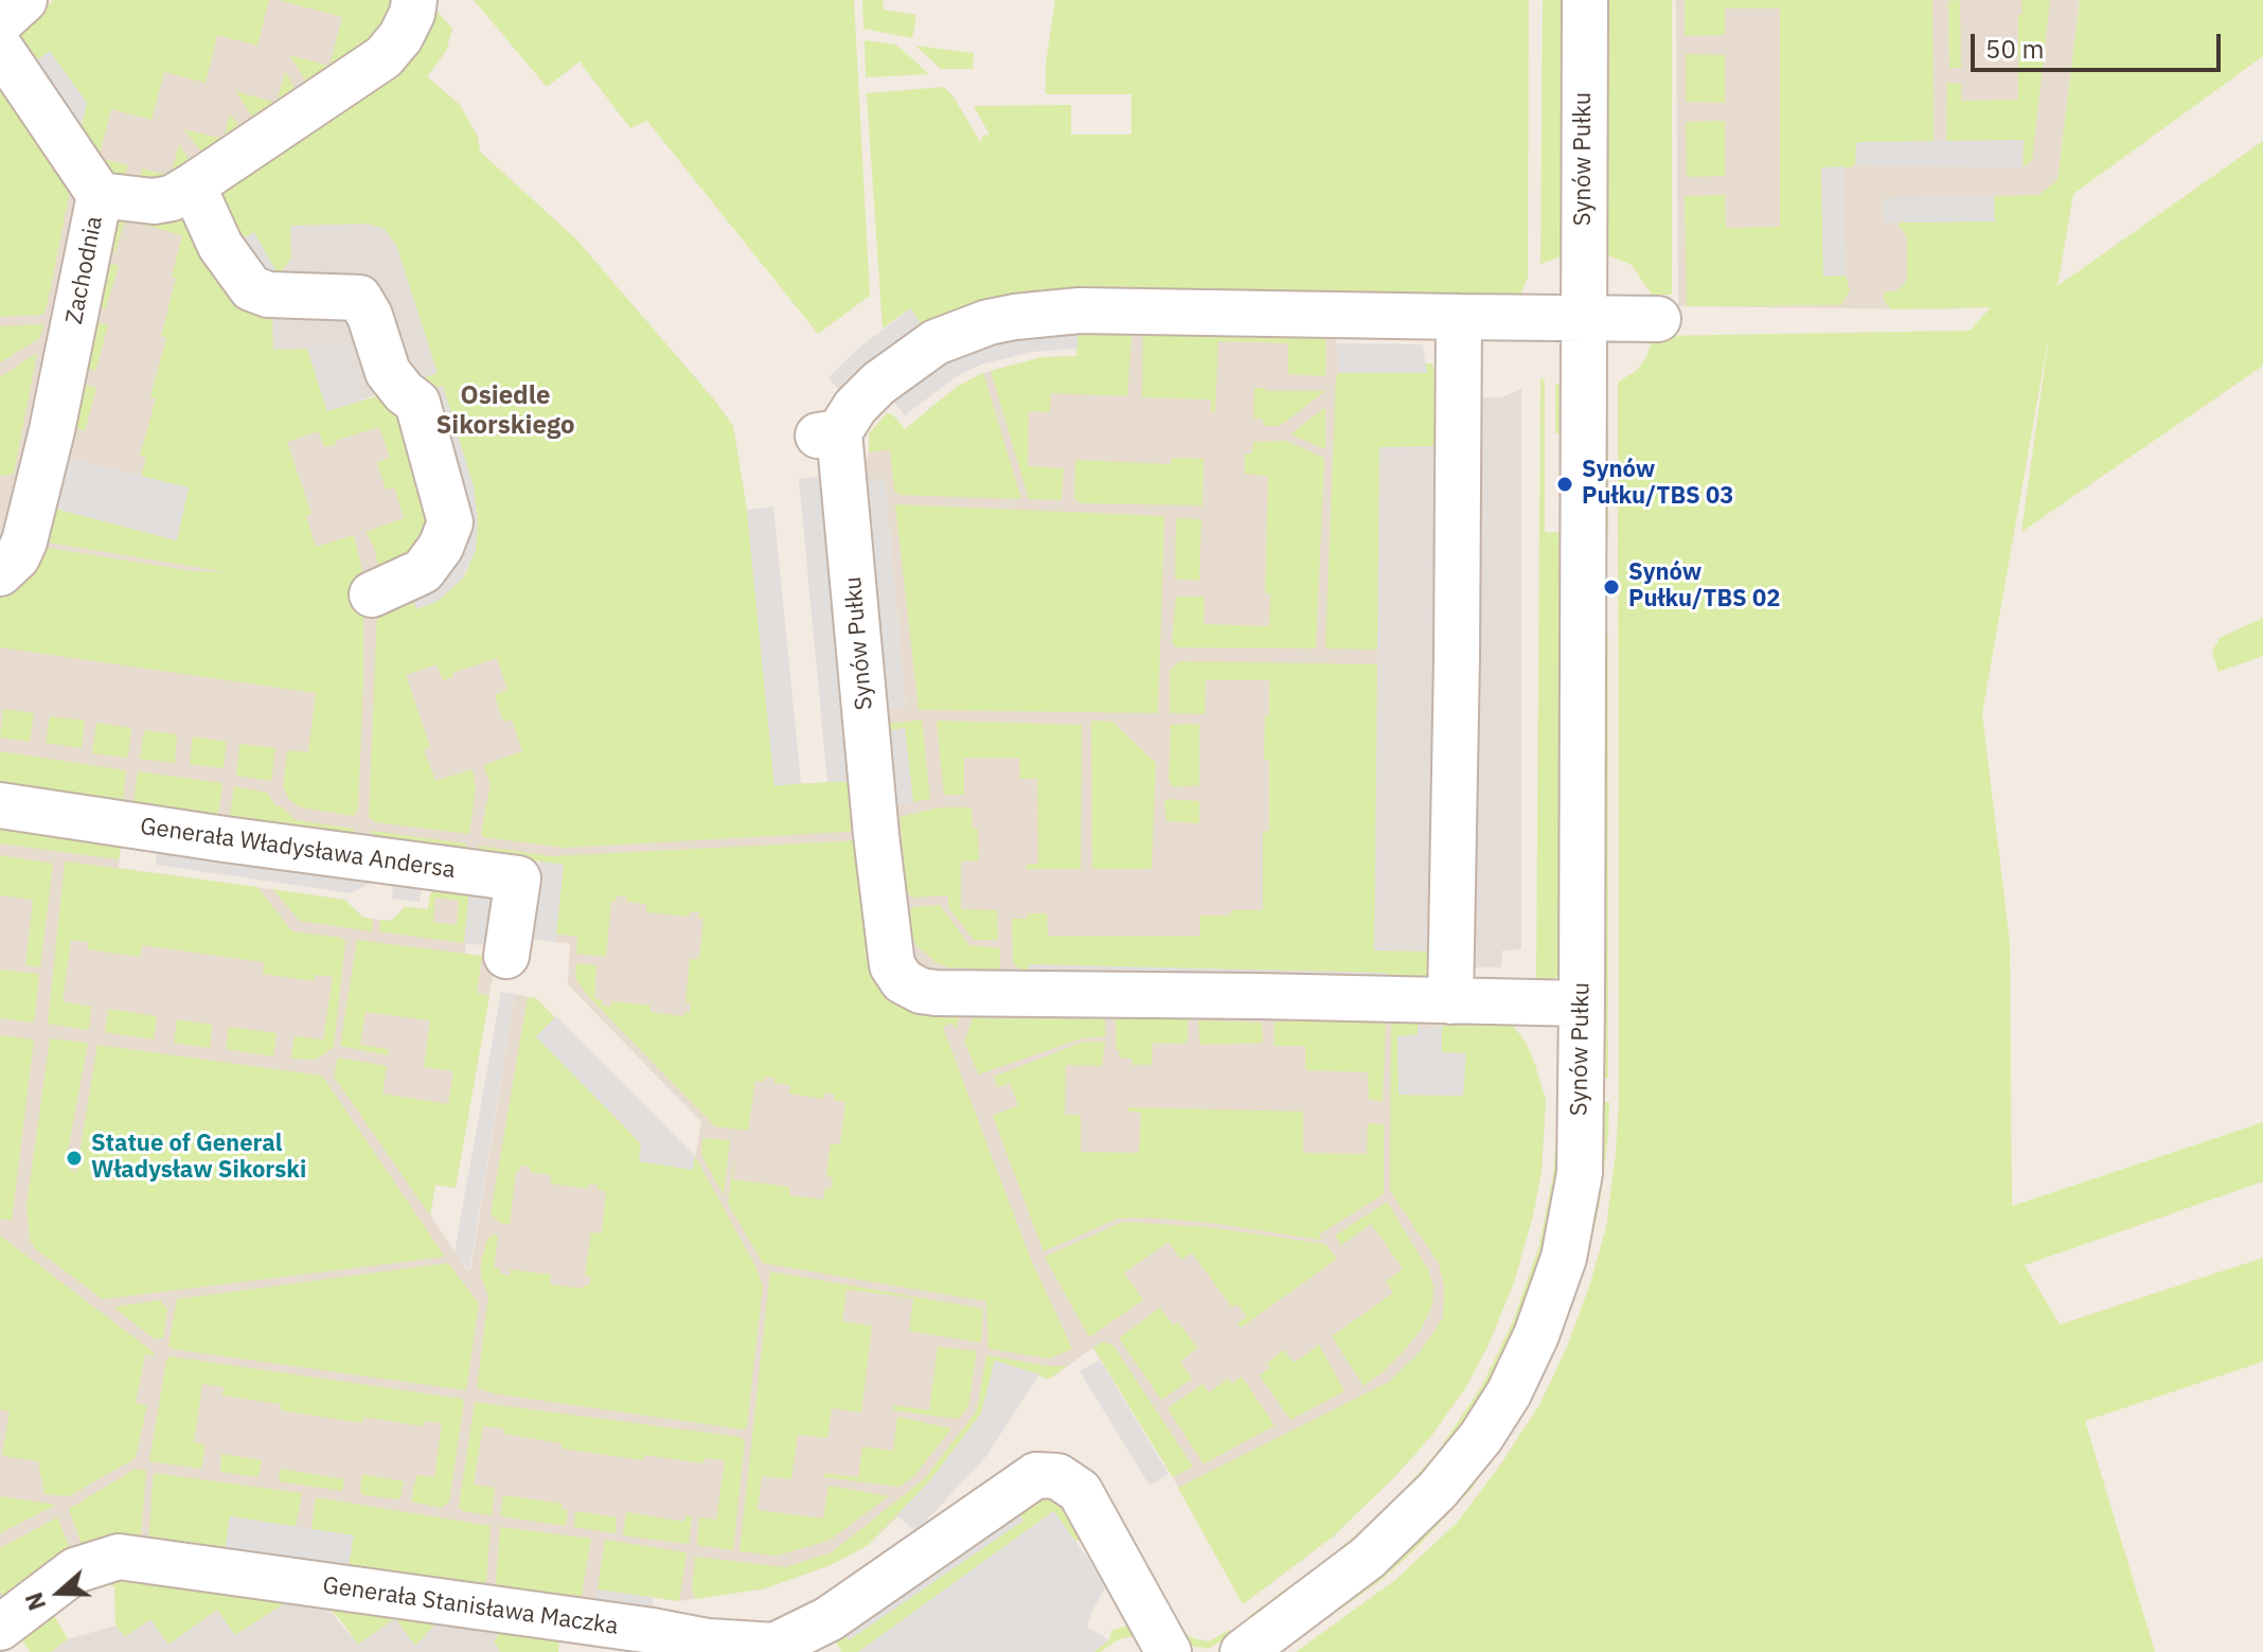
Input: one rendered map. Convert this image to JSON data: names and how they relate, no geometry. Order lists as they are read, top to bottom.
{
  "streets": {
    "street": [
      "Synów Pułku",
      "Zachodnia",
      "Generała Władysława Andersa",
      "Generała Stanisława Maczka"
    ]
  },
  "districts": ["Osiedle Sikorskiego"],
  "places": ["Synów Pułku/TBS 03", "Synów Pułku/TBS 02", "Statue of General Władysław Sikorski"],
  "scale_bar": "50 m",
  "north": "left"
}
